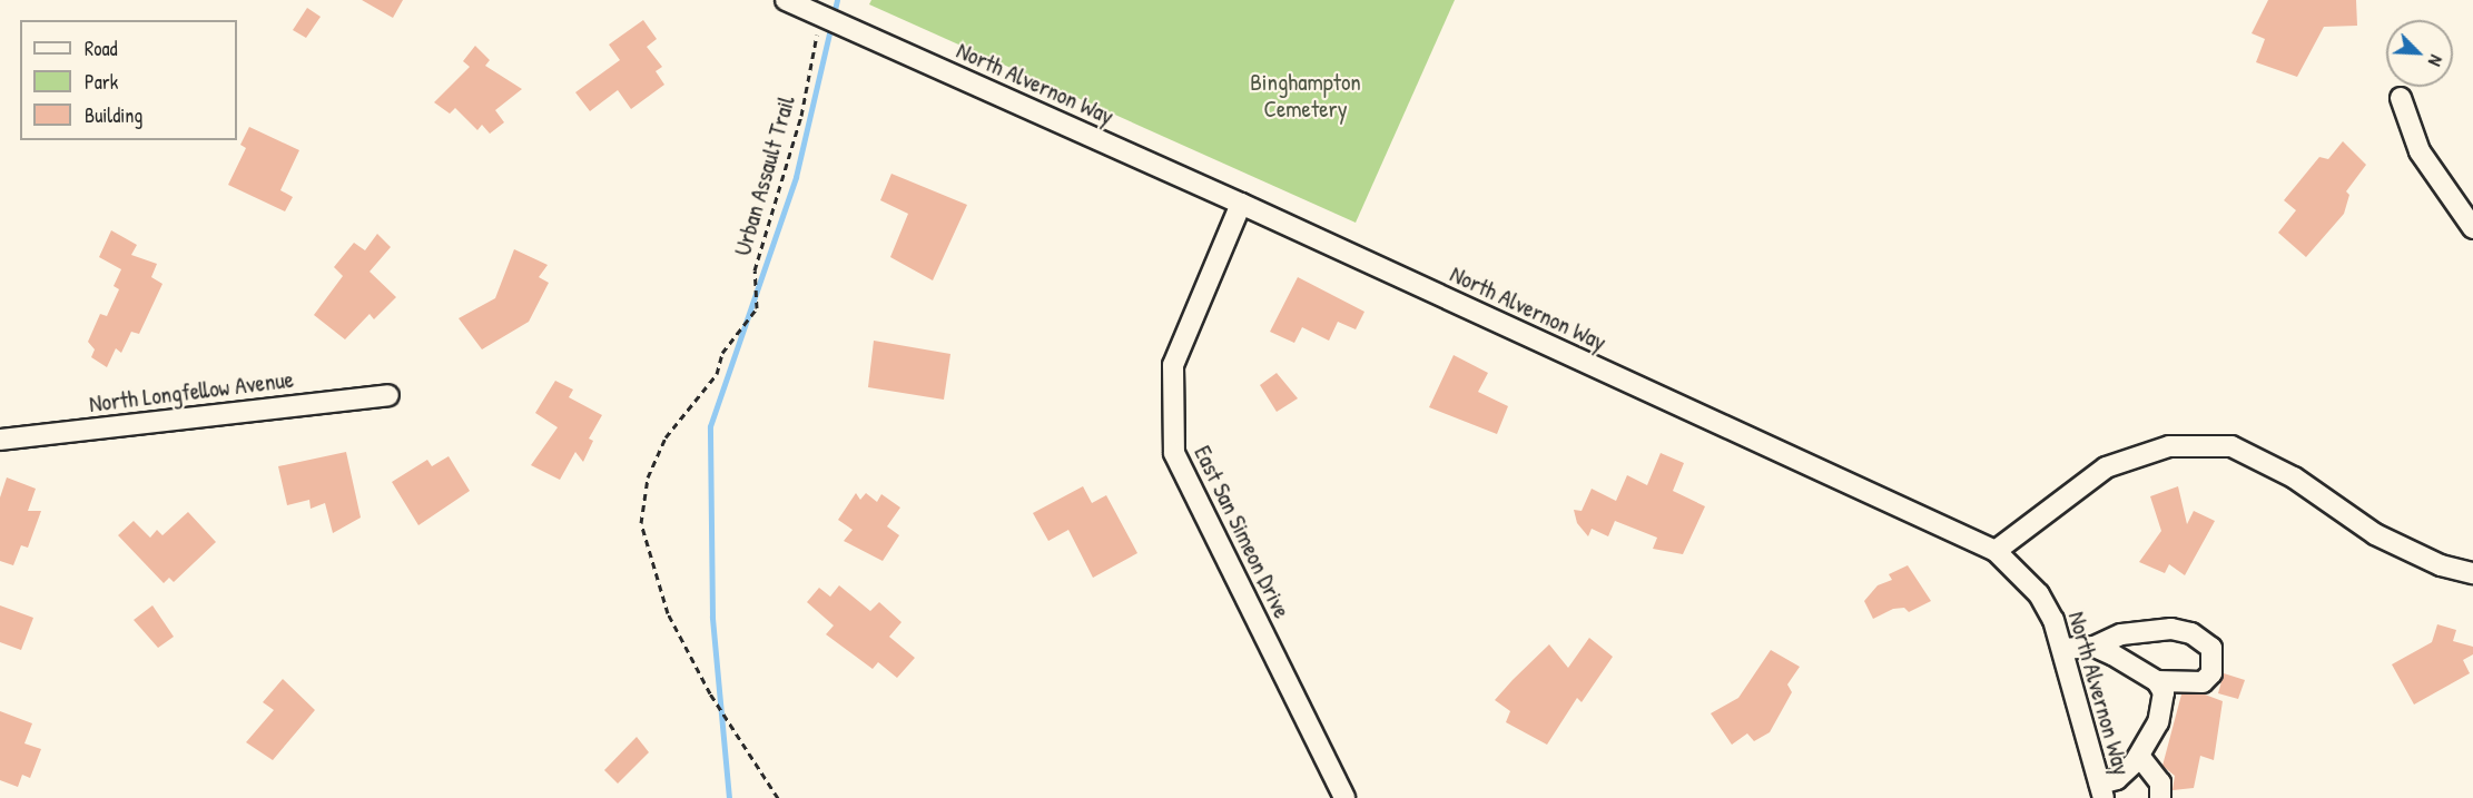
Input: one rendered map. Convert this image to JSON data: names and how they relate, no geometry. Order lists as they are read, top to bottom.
{
  "streets": {
    "street": ["North Alvernon Way", "North Longfellow Avenue", "East San Simeon Drive"],
    "path": ["Urban Assault Trail"]
  },
  "crossings": [
    ["North Alvernon Way", "Urban Assault Trail"],
    ["North Alvernon Way", "East San Simeon Drive"]
  ],
  "parks": ["Binghampton Cemetery"],
  "legend": ["Road", "Park", "Building"],
  "north": "bottom right"
}
